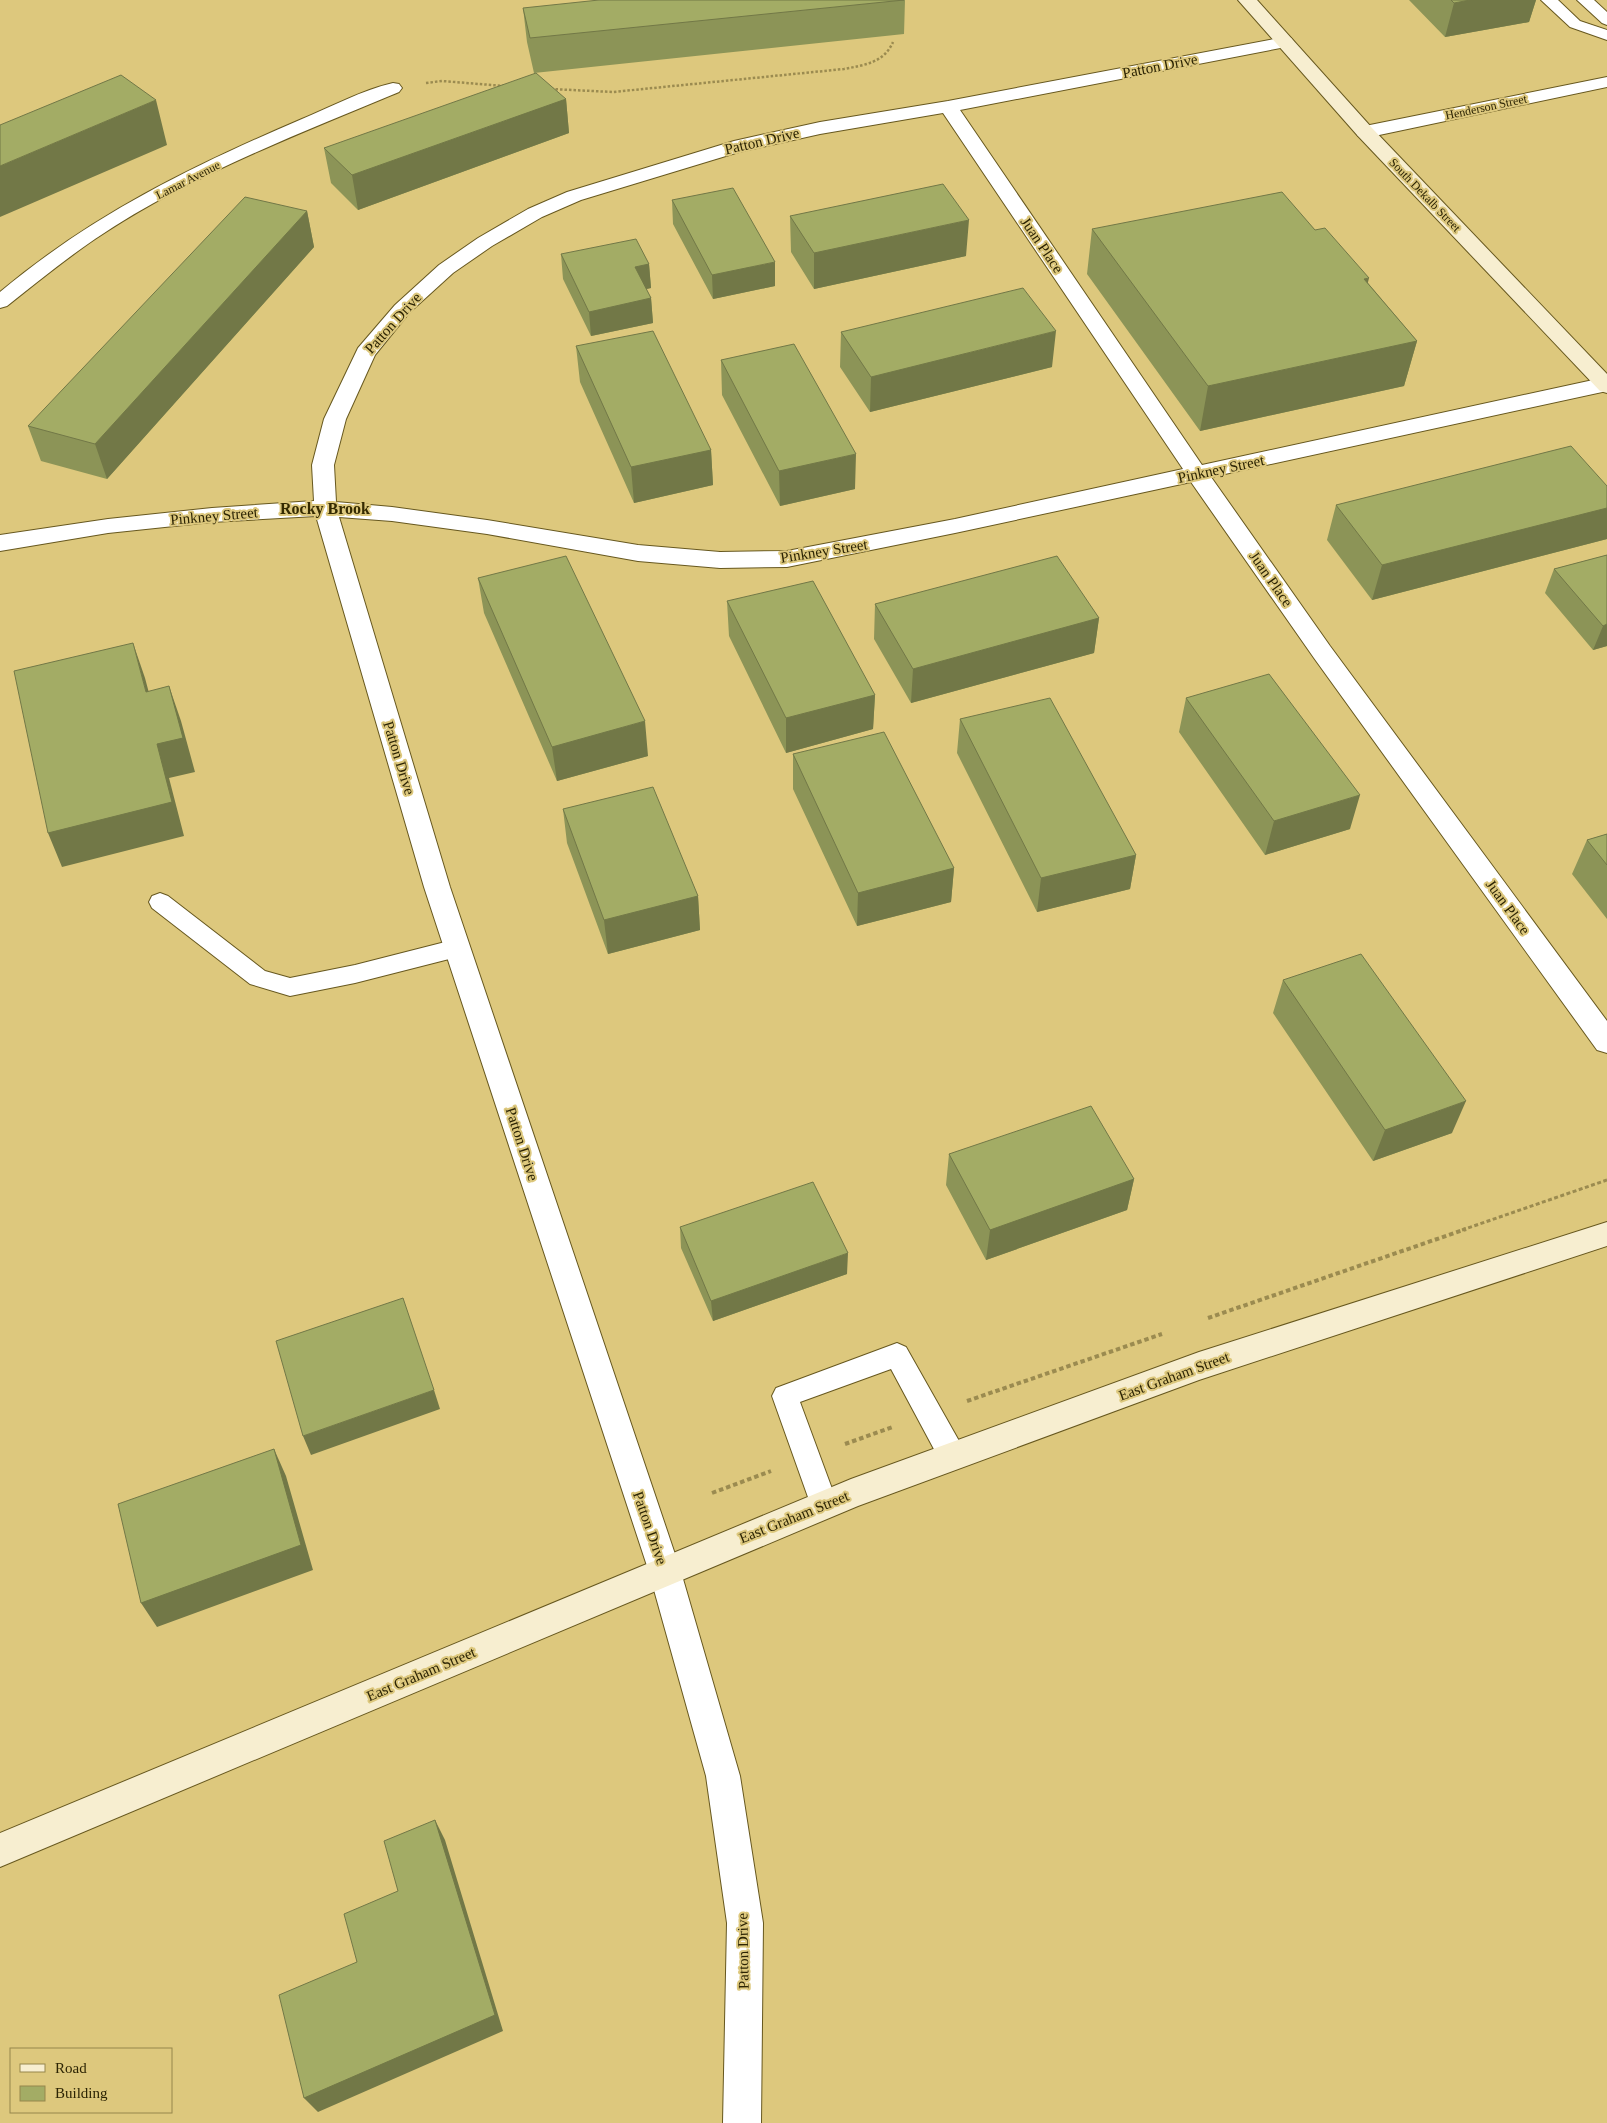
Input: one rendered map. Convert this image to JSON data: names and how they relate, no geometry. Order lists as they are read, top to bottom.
{
  "streets": {
    "street": [
      "Patton Drive",
      "Henderson Street",
      "Lamar Avenue",
      "South Dekalb Street",
      "Juan Place",
      "Pinkney Street",
      "East Graham Street"
    ]
  },
  "crossings": [
    ["Patton Drive", "South Dekalb Street"],
    ["Patton Drive", "Juan Place"],
    ["Patton Drive", "Pinkney Street"],
    ["Patton Drive", "East Graham Street"],
    ["Henderson Street", "South Dekalb Street"],
    ["South Dekalb Street", "Pinkney Street"],
    ["Juan Place", "Pinkney Street"]
  ],
  "districts": ["Rocky Brook"],
  "legend": ["Road", "Building"]
}
